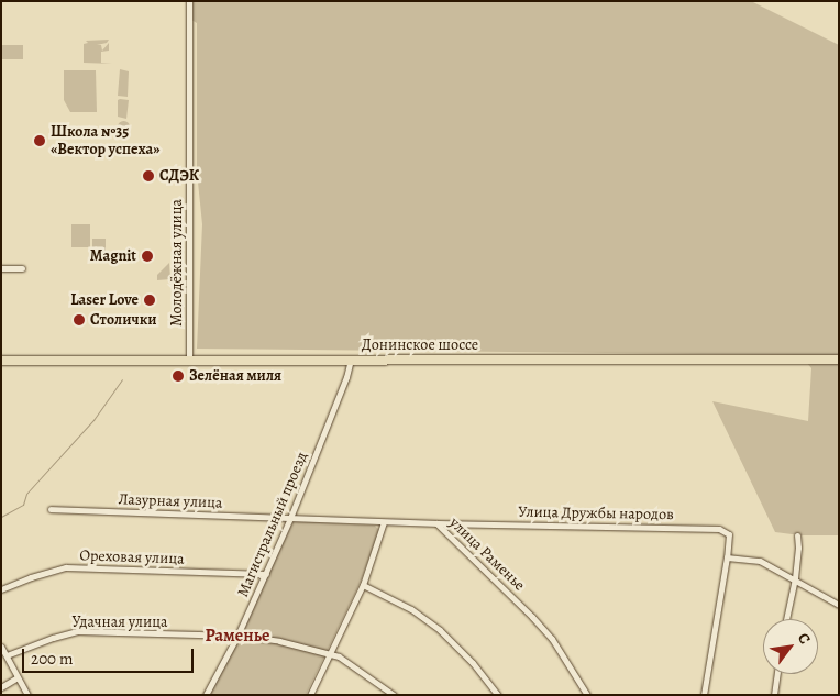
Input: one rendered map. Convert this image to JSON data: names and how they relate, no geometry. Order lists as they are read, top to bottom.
{
  "streets": {
    "main road": ["Донинское шоссе"],
    "street": [
      "Молодёжная улица",
      "Лазурная улица",
      "Улица Дружбы народов",
      "Магистральный проезд",
      "улица Раменье",
      "Ореховая улица",
      "Удачная улица"
    ]
  },
  "crossings": [
    ["Молодёжная улица", "Донинское шоссе"],
    ["Донинское шоссе", "Магистральный проезд"],
    ["Лазурная улица", "Магистральный проезд"],
    ["Лазурная улица", "улица Раменье"],
    ["Улица Дружбы народов", "улица Раменье"],
    ["Магистральный проезд", "улица Раменье"],
    ["Магистральный проезд", "Ореховая улица"],
    ["Магистральный проезд", "Удачная улица"]
  ],
  "districts": ["Раменье"],
  "places": [
    "Школа №35 «Вектор успеха»",
    "СДЭК",
    "Magnit",
    "Laser Love",
    "Столички",
    "Зелёная миля"
  ],
  "scale_bar": "200 m",
  "north": "top right"
}
